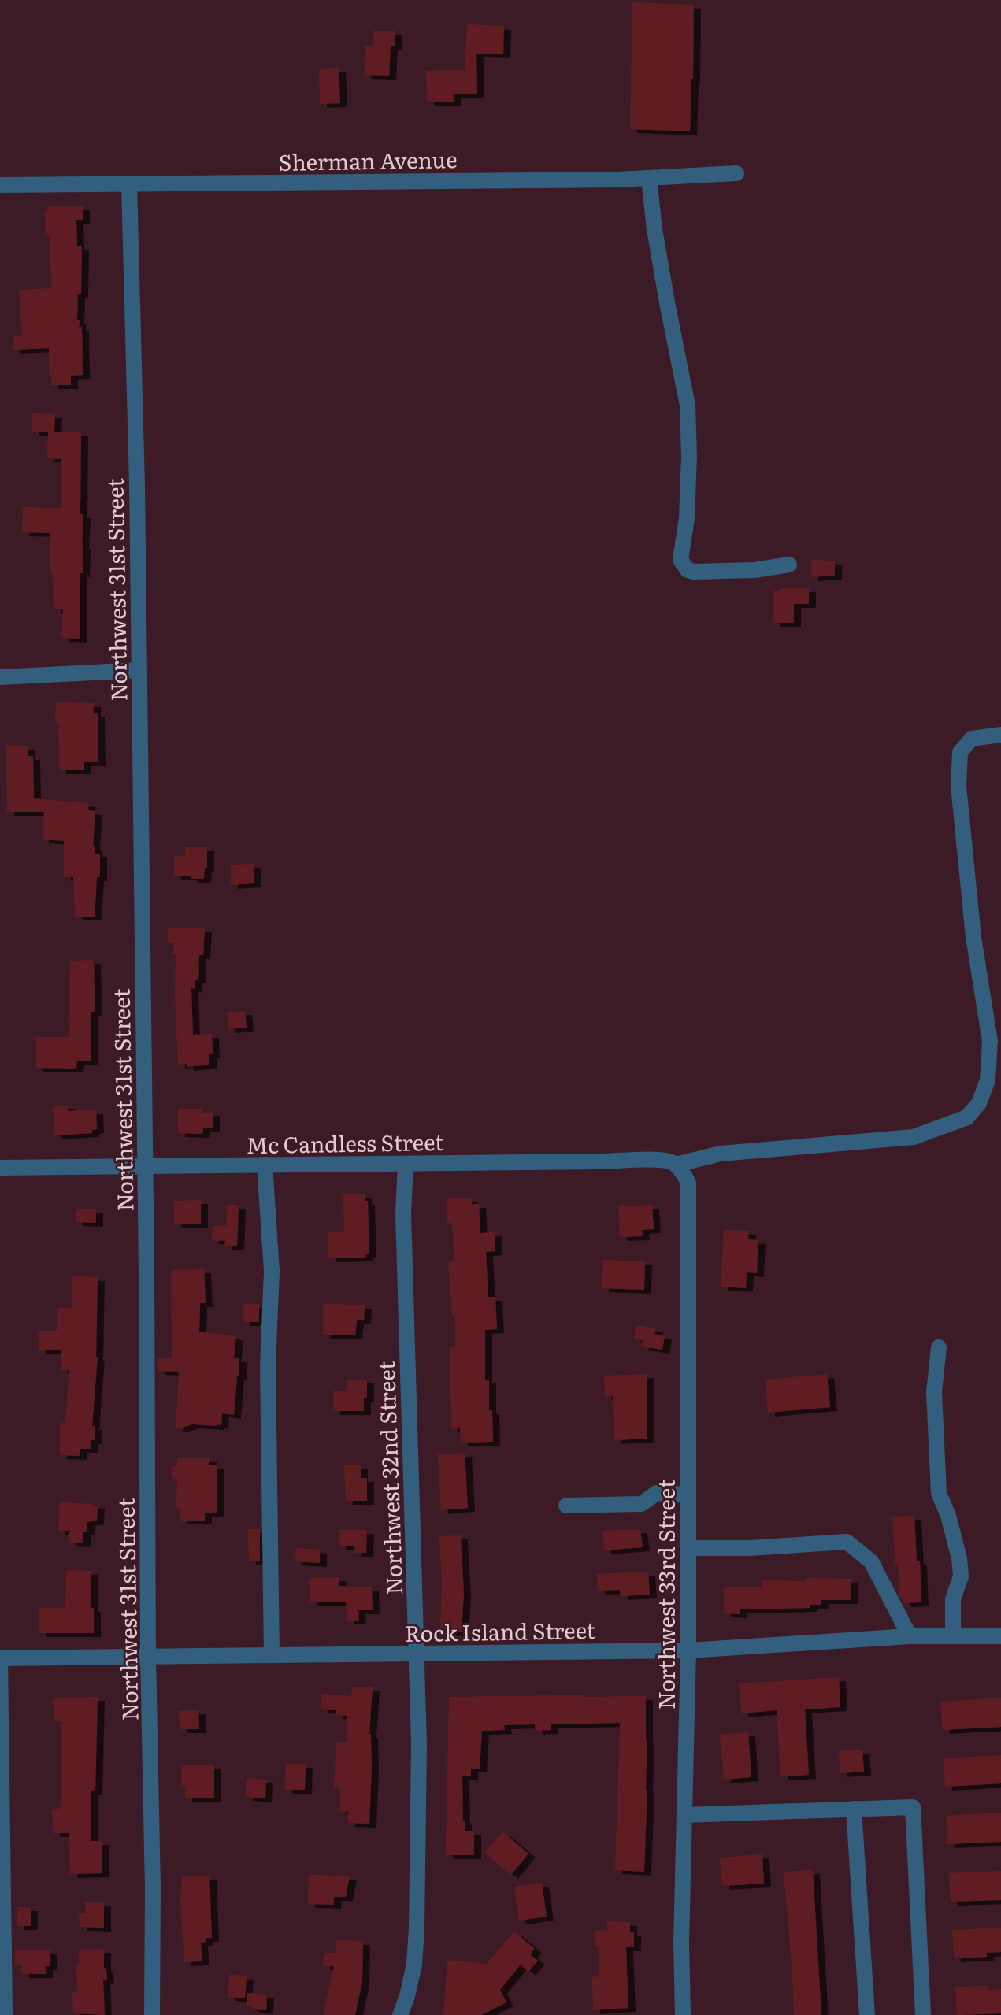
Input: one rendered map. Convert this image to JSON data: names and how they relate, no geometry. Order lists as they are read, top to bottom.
{
  "streets": {
    "street": [
      "Sherman Avenue",
      "Northwest 31st Street",
      "Mc Candless Street",
      "Northwest 32nd Street",
      "Northwest 33rd Street",
      "Rock Island Street"
    ]
  },
  "crossings": [
    ["Sherman Avenue", "Northwest 31st Street"],
    ["Northwest 31st Street", "Mc Candless Street"],
    ["Northwest 31st Street", "Rock Island Street"],
    ["Mc Candless Street", "Northwest 32nd Street"],
    ["Mc Candless Street", "Northwest 33rd Street"],
    ["Northwest 32nd Street", "Rock Island Street"],
    ["Northwest 33rd Street", "Rock Island Street"]
  ]
}
